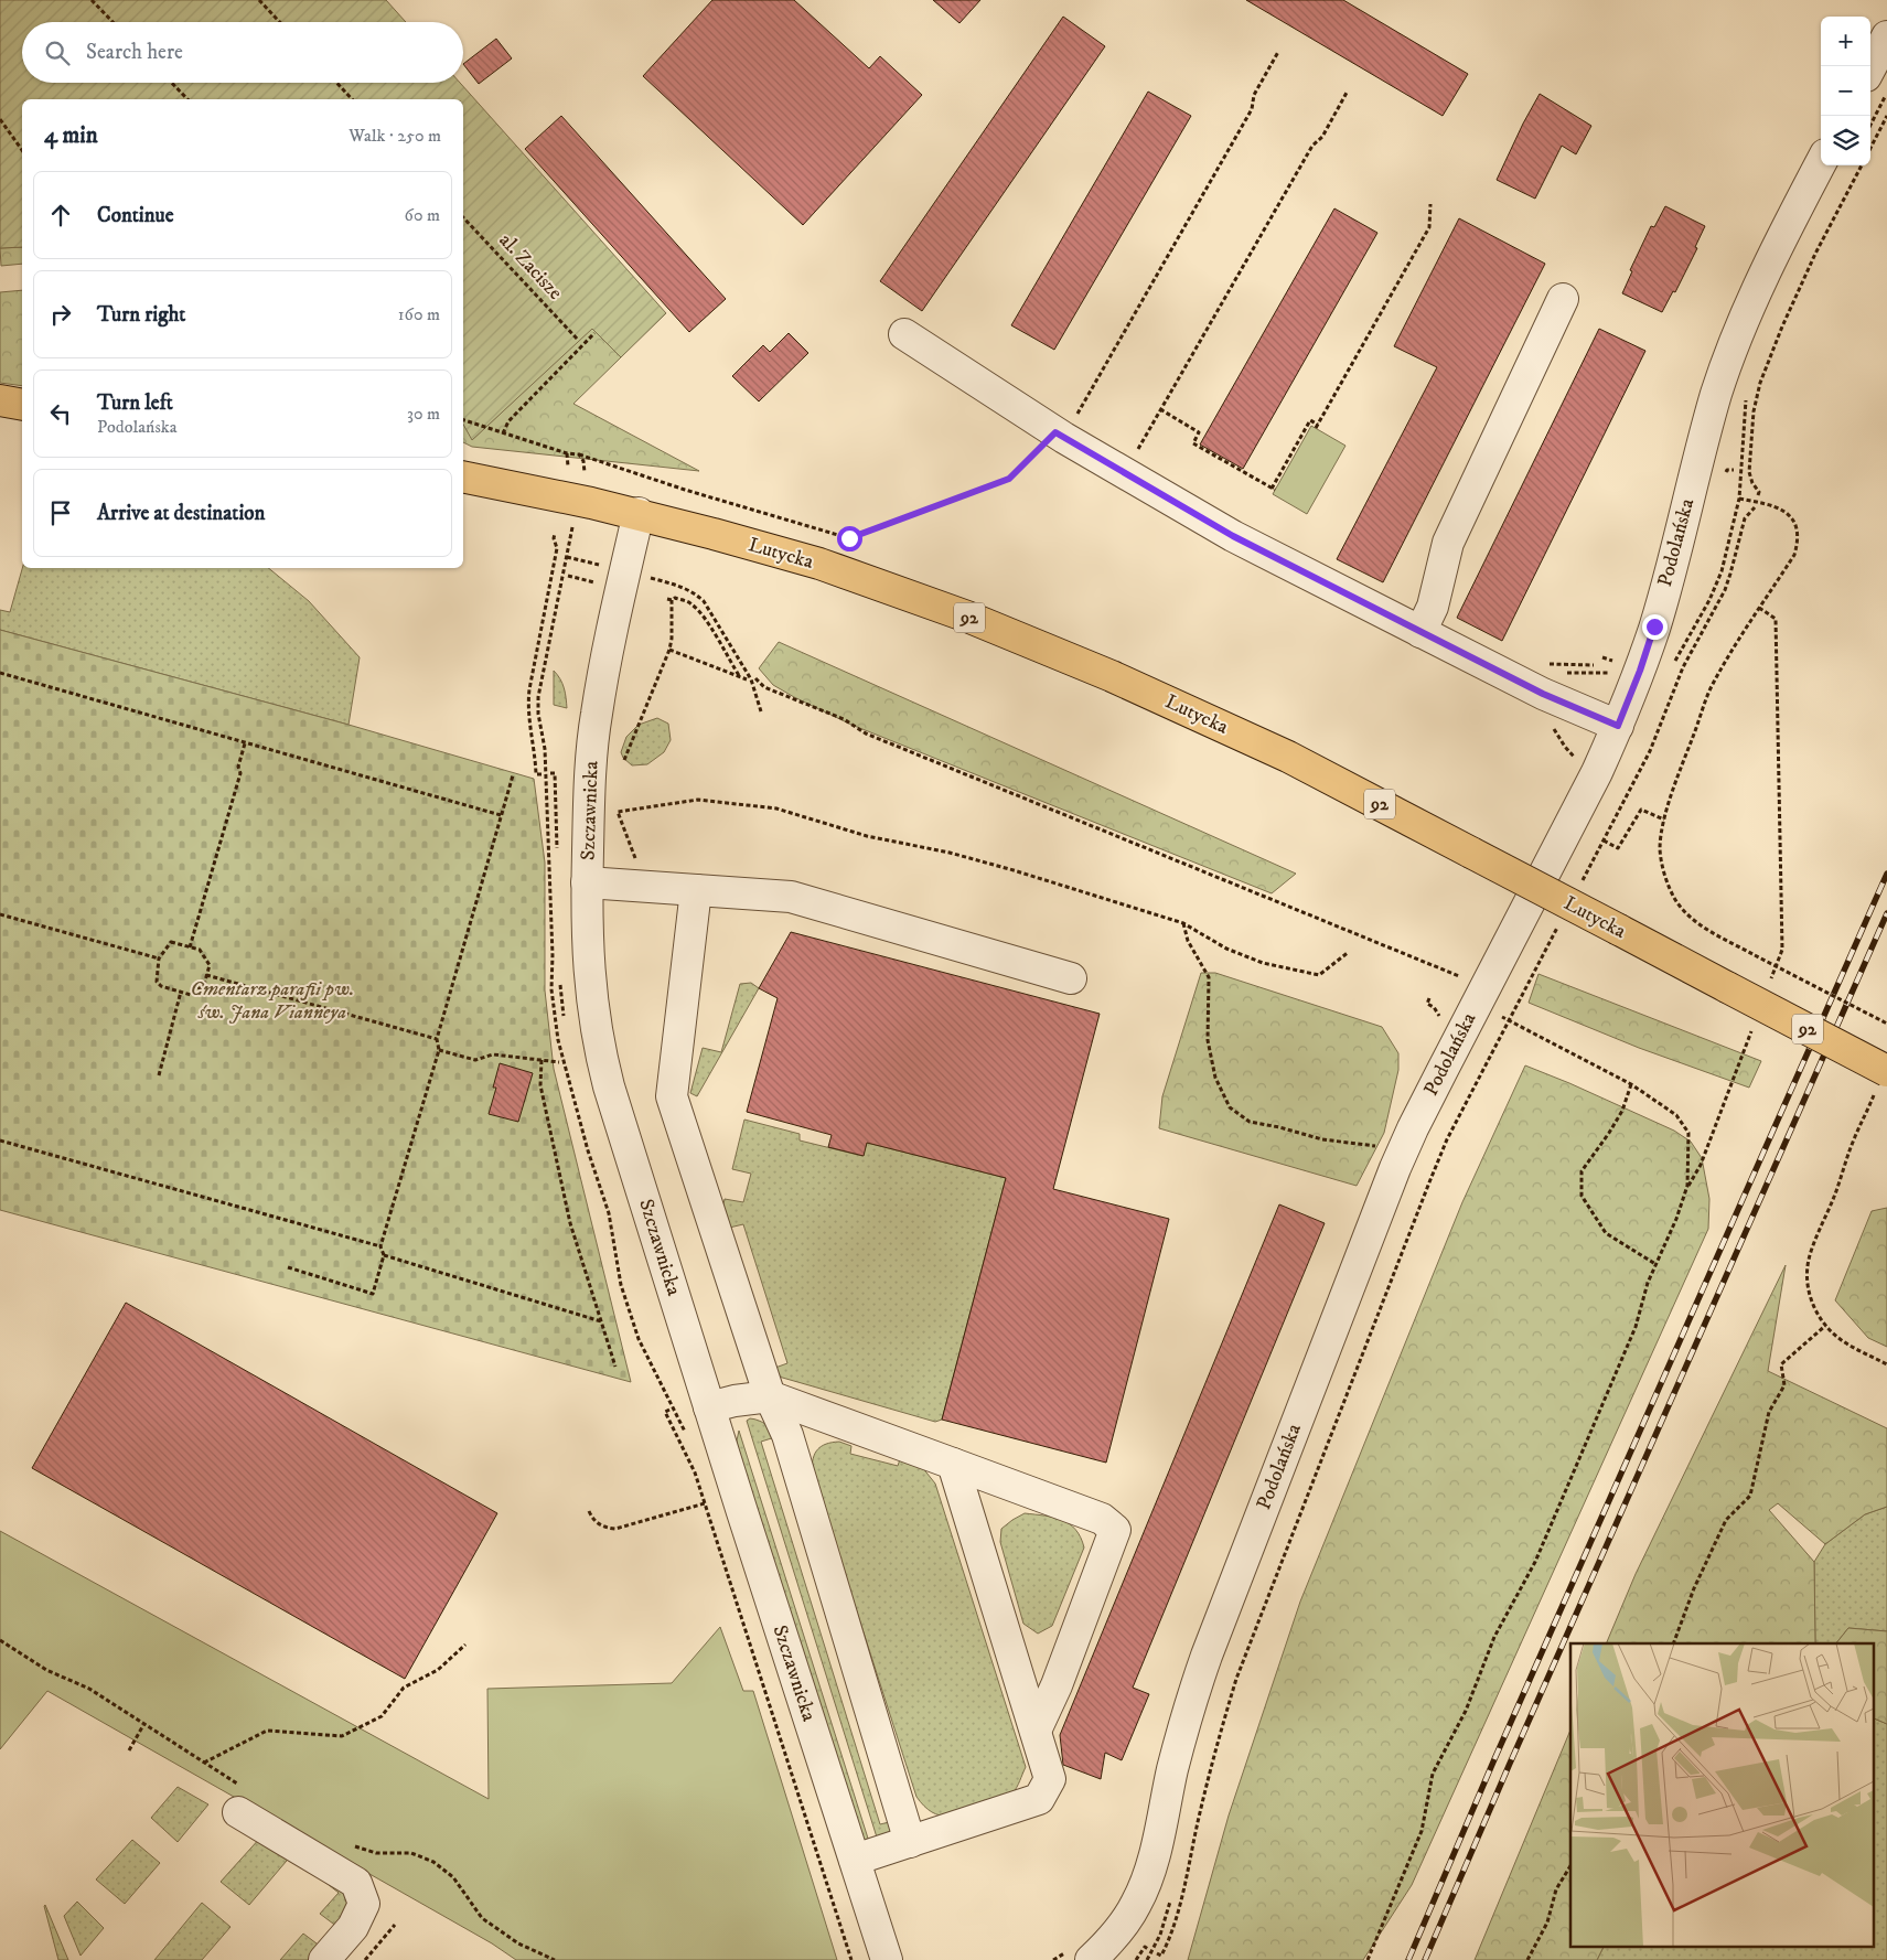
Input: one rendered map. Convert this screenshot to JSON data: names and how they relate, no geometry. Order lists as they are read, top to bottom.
{
  "streets": {
    "main road": ["Lutycka", "92"],
    "street": ["Podolańska", "Szczawnicka"],
    "path": ["al. Zacisze"]
  },
  "crossings": [
    ["Lutycka", "Szczawnicka"]
  ],
  "parks": ["Cmentarz parafii pw. św. Jana Vianneya"],
  "page": {
    "map_buttons": ["+", "−"],
    "search": "Search here",
    "heading": ["4 min", "Walk · 250 m"],
    "list": [
      ["Continue", "60 m"],
      ["Turn right", "160 m"],
      ["Turn left", "Podolańska", "30 m"],
      "Arrive at destination"
    ]
  }
}
